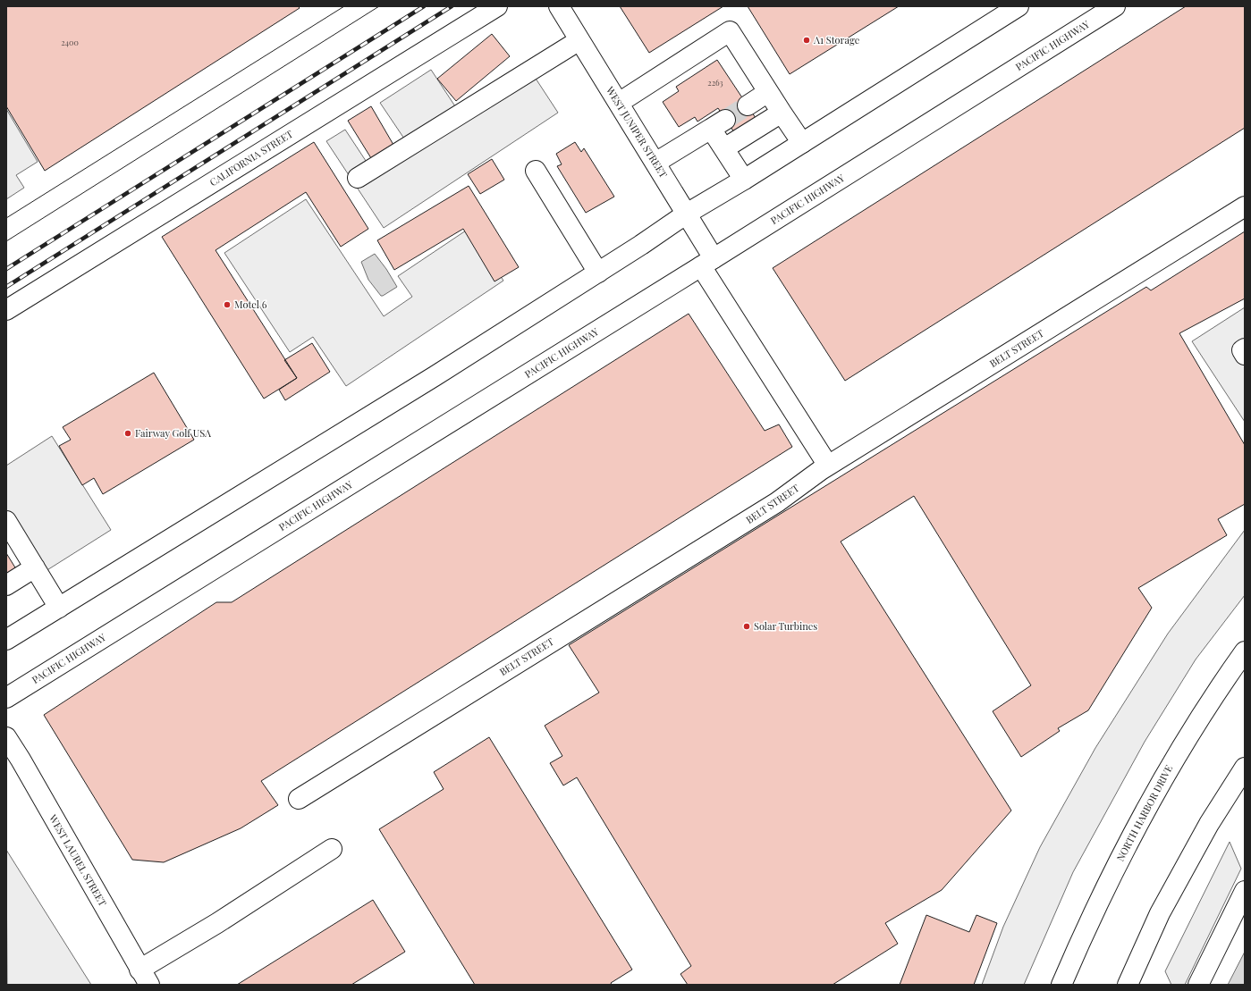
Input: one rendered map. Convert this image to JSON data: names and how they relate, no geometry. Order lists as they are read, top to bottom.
{
  "streets": {
    "main road": [
      "PACIFIC HIGHWAY",
      "WEST JUNIPER STREET",
      "CALIFORNIA STREET",
      "BELT STREET",
      "NORTH HARBOR DRIVE",
      "WEST LAUREL STREET"
    ]
  },
  "crossings": [
    ["PACIFIC HIGHWAY", "WEST JUNIPER STREET"],
    ["WEST JUNIPER STREET", "BELT STREET"]
  ],
  "places": [
    "A1 Storage",
    "Motel 6",
    "Fairway Golf USA",
    "Solar Turbines"
  ],
  "house_numbers": ["2400", "2263"]
}
